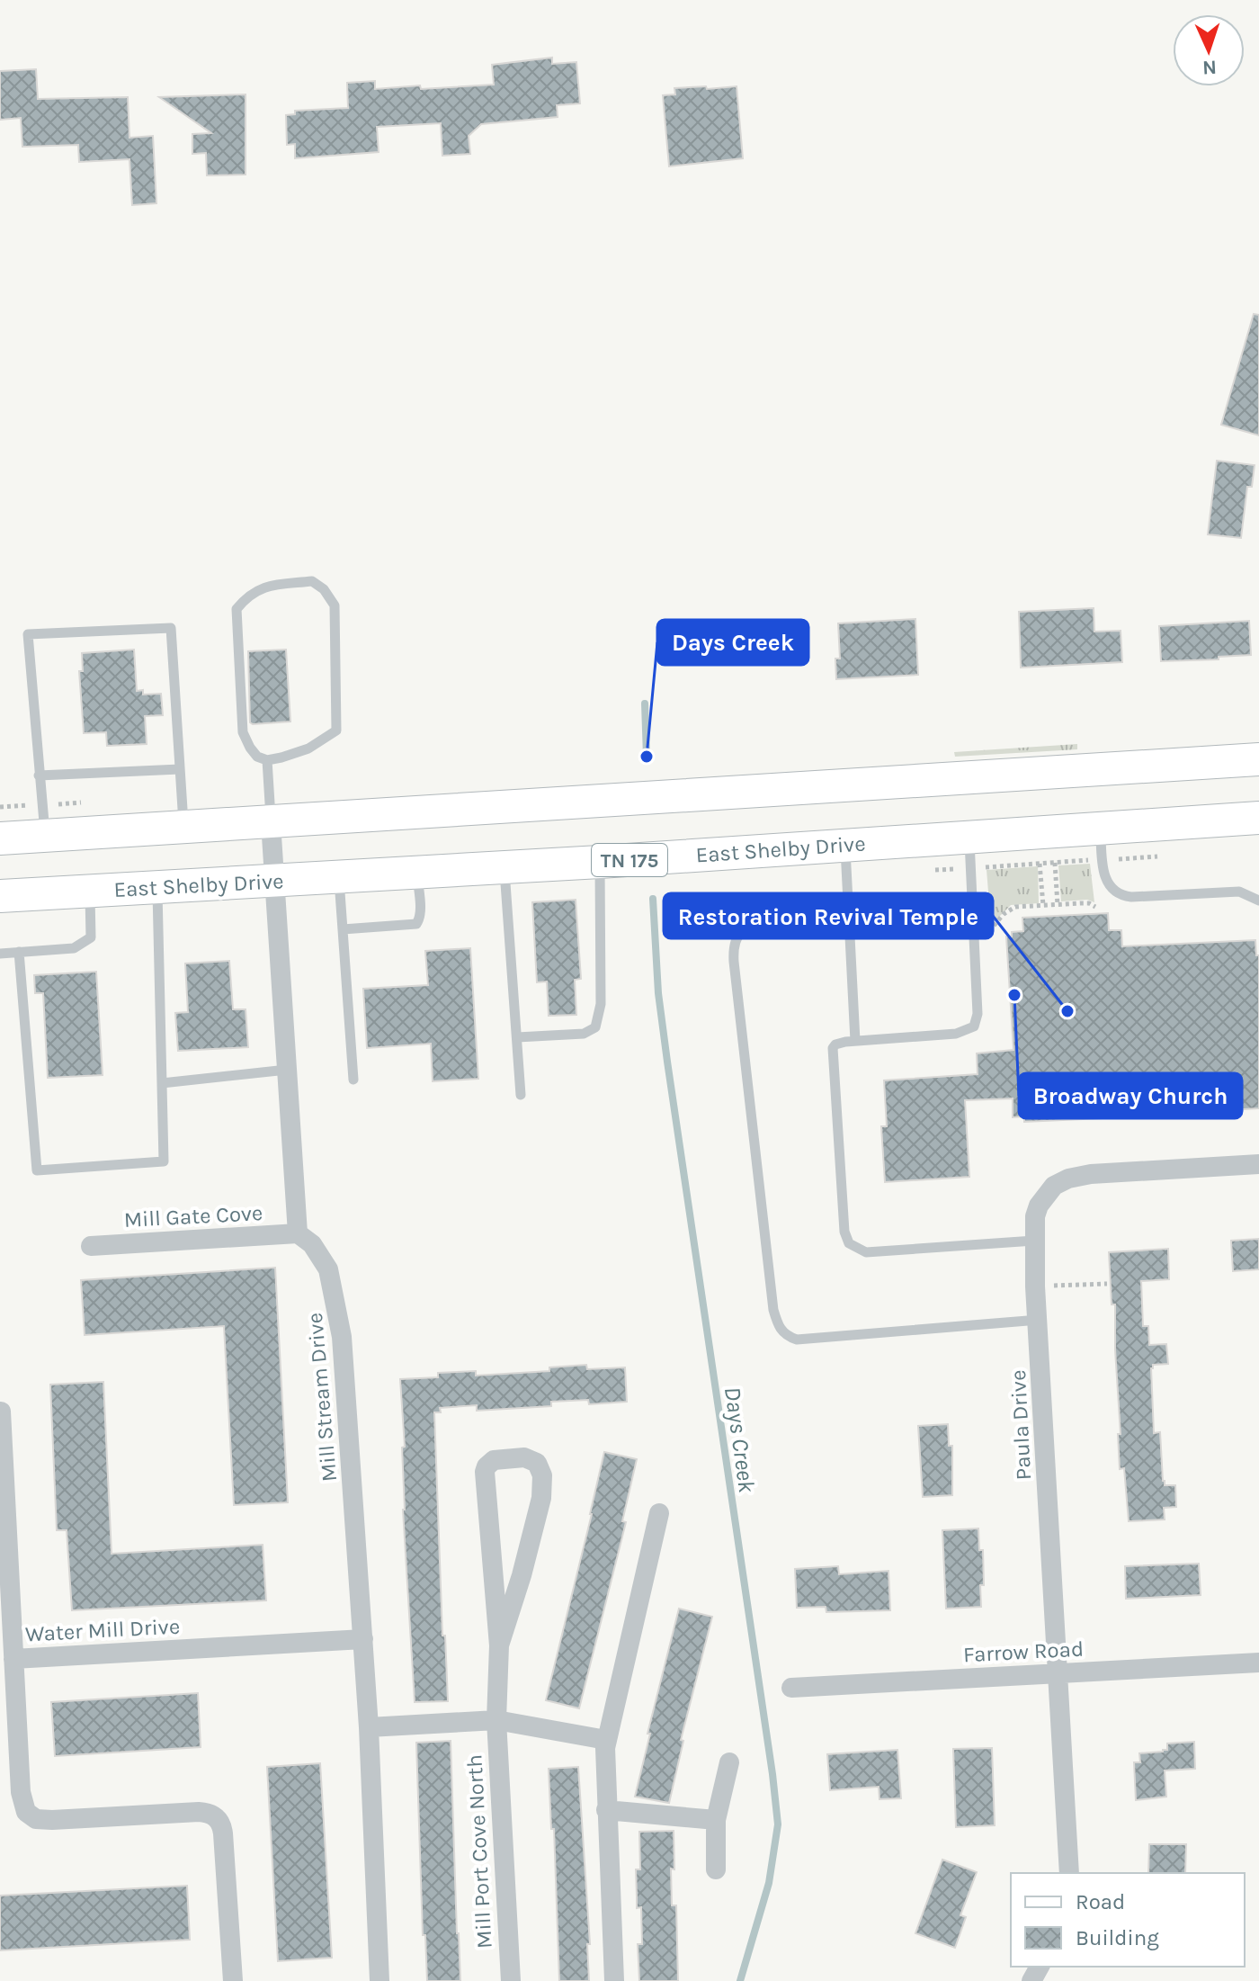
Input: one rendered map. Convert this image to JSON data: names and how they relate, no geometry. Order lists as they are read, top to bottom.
{
  "streets": {
    "main road": ["East Shelby Drive", "TN 175"],
    "street": [
      "Mill Gate Cove",
      "Mill Stream Drive",
      "Paula Drive",
      "Water Mill Drive",
      "Farrow Road",
      "Mill Port Cove North"
    ]
  },
  "crossings": [
    ["Mill Gate Cove", "Mill Stream Drive"],
    ["Mill Stream Drive", "Water Mill Drive"],
    ["Paula Drive", "Farrow Road"]
  ],
  "water": ["Days Creek"],
  "places": ["Days Creek", "Broadway Church", "Restoration Revival Temple"],
  "legend": ["Road", "Building"],
  "north": "bottom"
}
